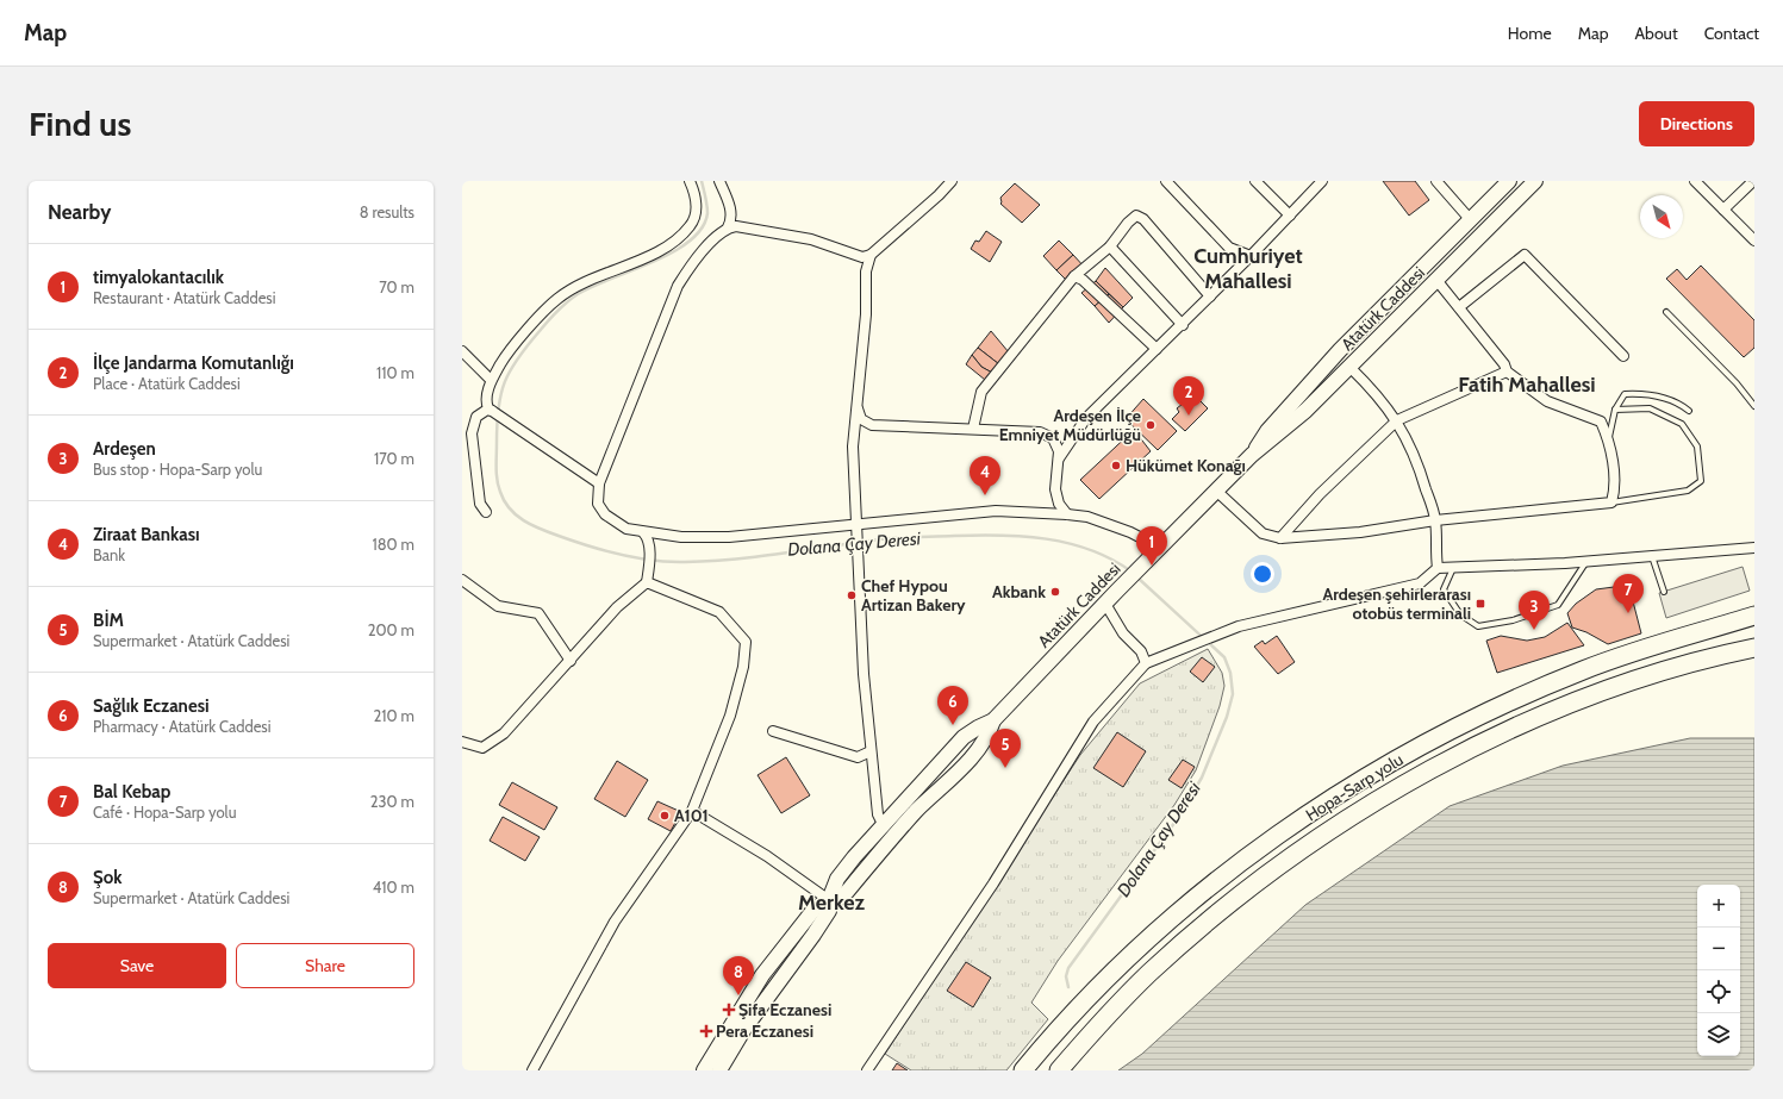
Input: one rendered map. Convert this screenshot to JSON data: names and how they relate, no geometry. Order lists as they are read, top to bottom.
{
  "streets": {
    "highway": ["Hopa-Sarp yolu"],
    "main road": ["Atatürk Caddesi"]
  },
  "districts": ["Cumhuriyet Mahallesi", "Fatih Mahallesi", "Merkez"],
  "water": ["Dolana Çay Deresi"],
  "places": {
    "other": [
      "Ardeşen İlçe Emniyet Müdürlüğü",
      "Hükümet Konağı",
      "Akbank",
      "Chef Hypou Artizan Bakery",
      "A101"
    ],
    "transit": ["Ardeşen şehirlerarası otobüs terminali"],
    "health": ["Şifa Eczanesi", "Pera Eczanesi"]
  },
  "north": "bottom right",
  "page": {
    "header": "Map",
    "nav": [
      "Home",
      "Map",
      "About",
      "Contact"
    ],
    "buttons": [
      "Directions",
      ["Save", "Share"]
    ],
    "title": "Find us",
    "heading": ["Nearby", "8 results"],
    "list": [
      {
        "mark": "1",
        "name": "timyalokantacılık",
        "note": "Restaurant · Atatürk Caddesi",
        "value": "70 m"
      },
      {
        "mark": "2",
        "name": "İlçe Jandarma Komutanlığı",
        "note": "Place · Atatürk Caddesi",
        "value": "110 m"
      },
      {
        "mark": "3",
        "name": "Ardeşen",
        "note": "Bus stop · Hopa-Sarp yolu",
        "value": "170 m"
      },
      {
        "mark": "4",
        "name": "Ziraat Bankası",
        "note": "Bank",
        "value": "180 m"
      },
      {
        "mark": "5",
        "name": "BİM",
        "note": "Supermarket · Atatürk Caddesi",
        "value": "200 m"
      },
      {
        "mark": "6",
        "name": "Sağlık Eczanesi",
        "note": "Pharmacy · Atatürk Caddesi",
        "value": "210 m"
      },
      {
        "mark": "7",
        "name": "Bal Kebap",
        "note": "Café · Hopa-Sarp yolu",
        "value": "230 m"
      },
      {
        "mark": "8",
        "name": "Şok",
        "note": "Supermarket · Atatürk Caddesi",
        "value": "410 m"
      }
    ],
    "pins": [
      "2",
      "4",
      "1",
      "7",
      "3",
      "6",
      "5",
      "8"
    ],
    "map_buttons": ["+", "−"]
  }
}
